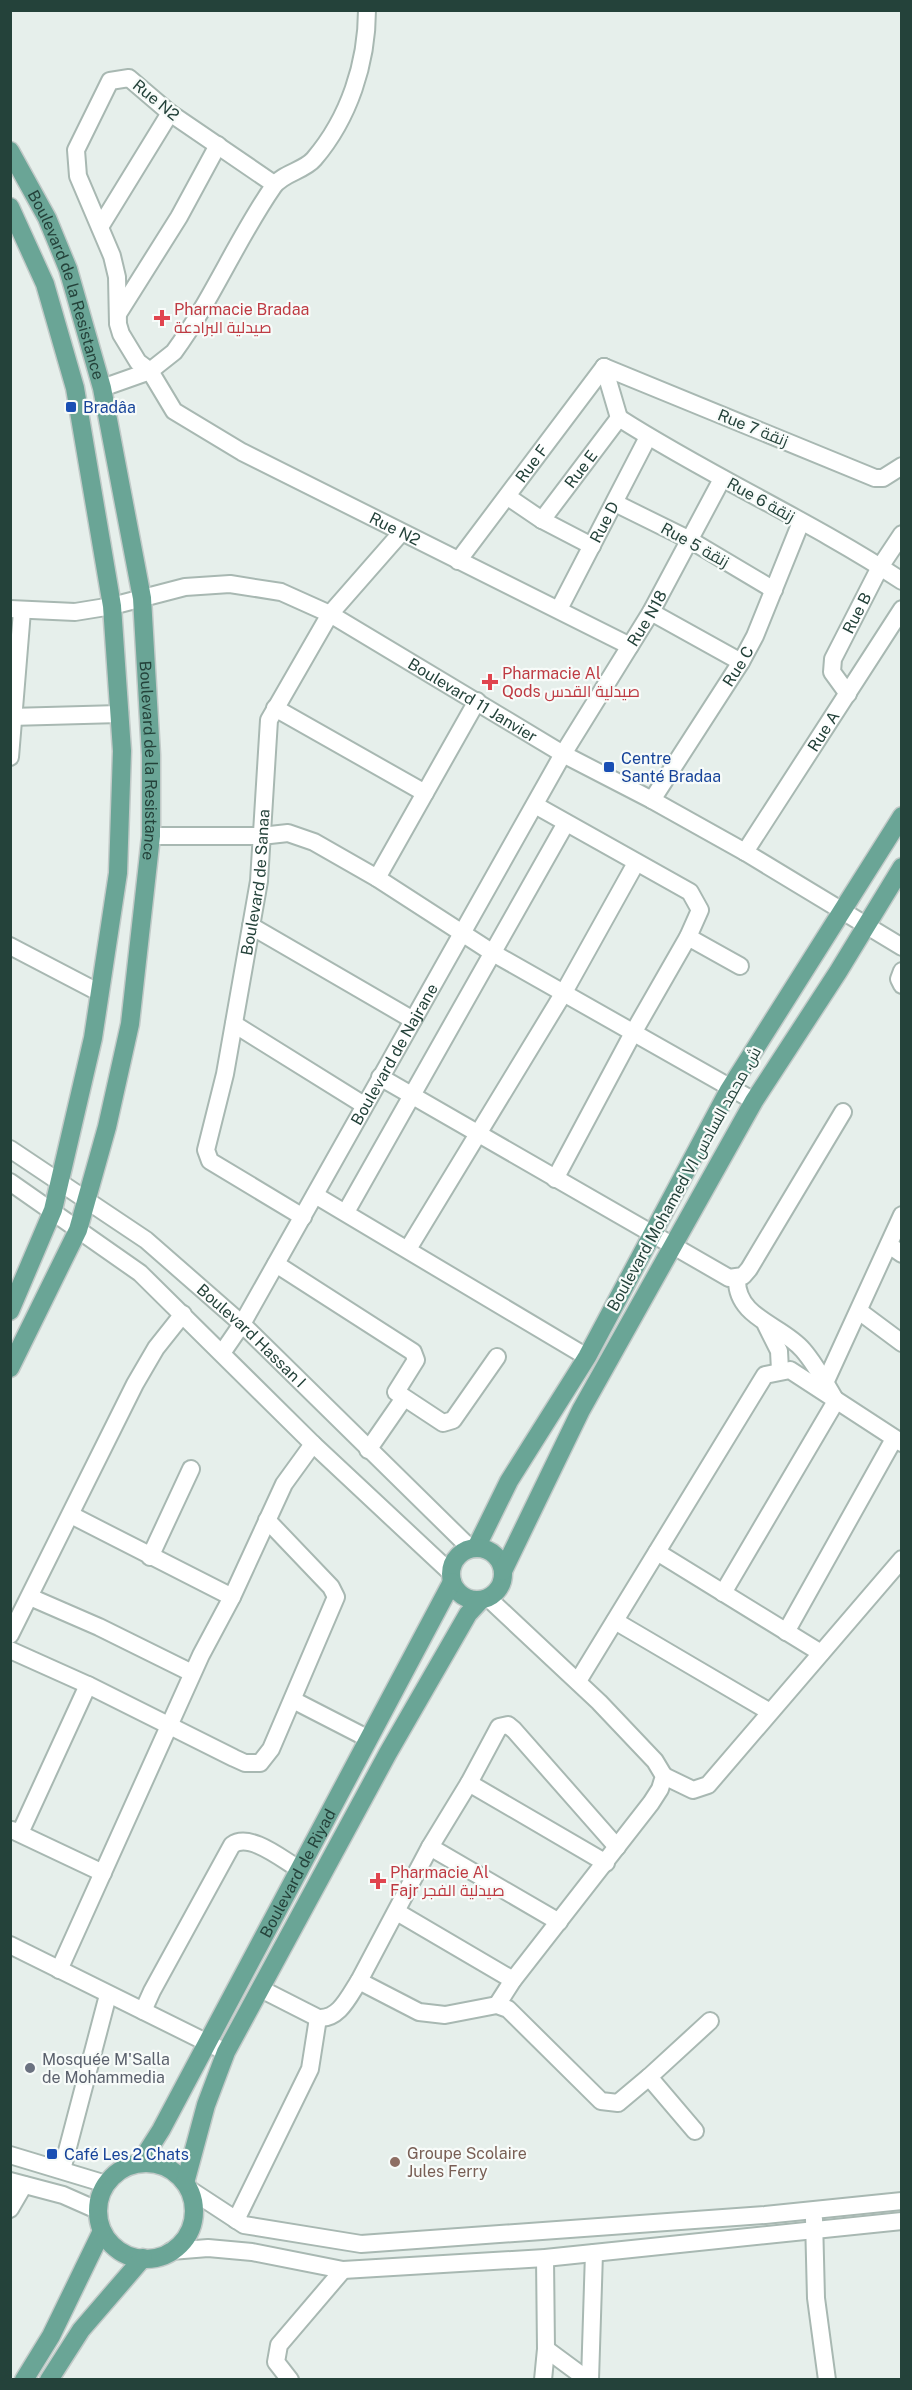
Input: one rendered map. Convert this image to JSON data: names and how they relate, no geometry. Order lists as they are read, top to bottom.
{
  "streets": {
    "main road": ["Boulevard de la Resistance", "Boulevard Mohamed VI ش. محمد السادس", "Boulevard de Riyad"],
    "street": [
      "Rue N2",
      "Rue 7 زنقة",
      "Rue F",
      "Rue E",
      "Rue 6 زنقة",
      "Rue D",
      "Rue 5 زنقة",
      "Rue B",
      "Rue N18",
      "Rue C",
      "Boulevard 11 Janvier",
      "Rue A",
      "Boulevard de Sanaa",
      "Boulevard de Najrane",
      "Boulevard Hassan I"
    ]
  },
  "crossings": [
    ["Rue N2", "Rue F"],
    ["Rue N2", "Rue D"],
    ["Rue N2", "Rue N18"],
    ["Rue N2", "Boulevard de Sanaa"],
    ["Boulevard de la Resistance", "Boulevard 11 Janvier"],
    ["Boulevard de la Resistance", "Boulevard Hassan I"],
    ["Rue 7 زنقة", "Rue F"],
    ["Rue E", "Rue 6 زنقة"],
    ["Rue 6 زنقة", "Rue D"],
    ["Rue 6 زنقة", "Rue B"],
    ["Rue 6 زنقة", "Rue N18"],
    ["Rue 6 زنقة", "Rue C"],
    ["Rue D", "Rue 5 زنقة"],
    ["Rue 5 زنقة", "Rue N18"],
    ["Rue 5 زنقة", "Rue C"],
    ["Rue B", "Rue A"],
    ["Rue N18", "Boulevard 11 Janvier"],
    ["Rue N18", "Boulevard de Najrane"],
    ["Rue C", "Boulevard 11 Janvier"],
    ["Boulevard 11 Janvier", "Rue A"],
    ["Boulevard 11 Janvier", "Boulevard de Sanaa"],
    ["Boulevard 11 Janvier", "Boulevard de Najrane"],
    ["Boulevard 11 Janvier", "Boulevard Mohamed VI ش. محمد السادس"],
    ["Boulevard de Sanaa", "Boulevard de Najrane"],
    ["Boulevard de Najrane", "Boulevard Hassan I"],
    ["Boulevard Mohamed VI ش. محمد السادس", "Boulevard Hassan I"],
    ["Boulevard Mohamed VI ش. محمد السادس", "Boulevard de Riyad"],
    ["Boulevard Hassan I", "Boulevard de Riyad"]
  ],
  "places": {
    "health": ["Pharmacie Bradaa صيدلية البرادعة", "Pharmacie Al Qods صيدلية القدس", "Pharmacie Al Fajr صيدلية الفجر"],
    "transit": ["Bradâa", "Centre Santé Bradaa", "Café Les 2 Chats"],
    "other": ["Mosquée M'Salla de Mohammedia", "Groupe Scolaire Jules Ferry"]
  }
}
